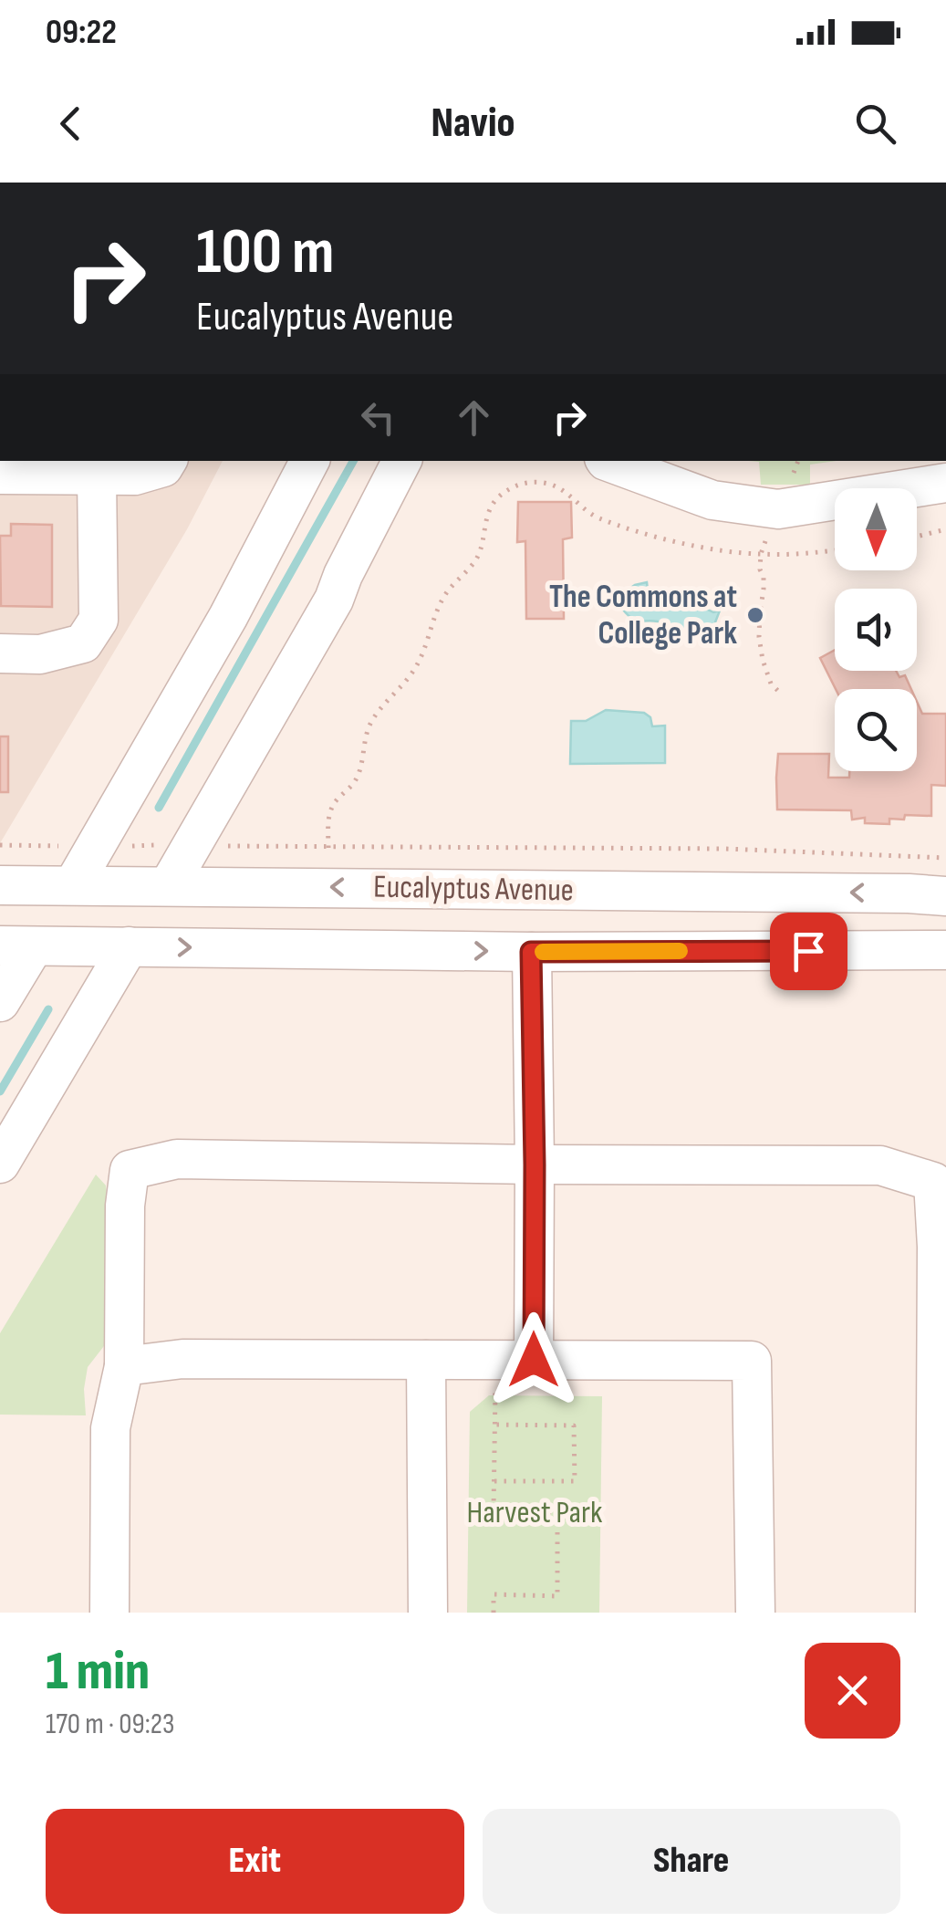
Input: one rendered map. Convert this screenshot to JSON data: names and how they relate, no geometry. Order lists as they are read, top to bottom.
{
  "streets": {
    "street": ["Eucalyptus Avenue"]
  },
  "parks": ["Harvest Park"],
  "places": ["The Commons at College Park"],
  "north": "bottom",
  "page": {
    "status": "09:22",
    "header": "Navio",
    "turn": ["100 m", "Eucalyptus Avenue"],
    "heading": ["1 min", "170 m · 09:23"],
    "buttons": ["Exit", "Share"]
  }
}
